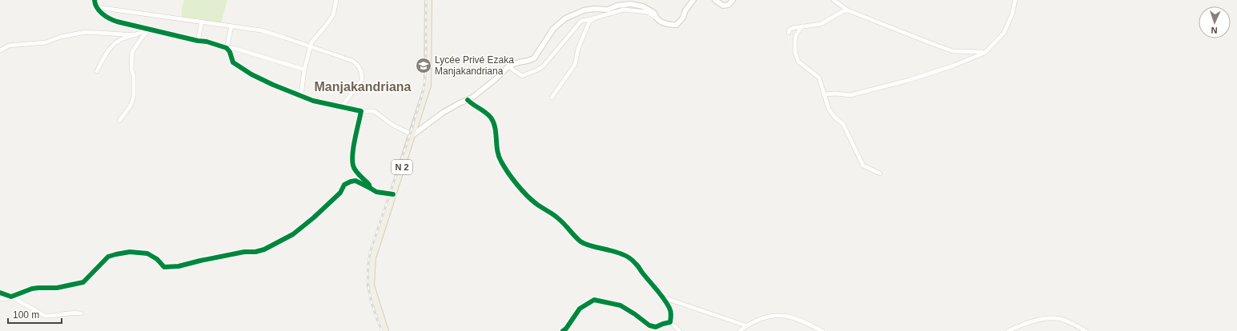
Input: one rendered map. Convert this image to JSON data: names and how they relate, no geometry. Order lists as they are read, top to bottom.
{
  "streets": {
    "main road": ["N 2"]
  },
  "districts": ["Manjakandriana"],
  "places": {
    "school or university": ["Lycée Privé Ezaka Manjakandriana"]
  },
  "scale_bar": "100 m",
  "north": "bottom"
}
